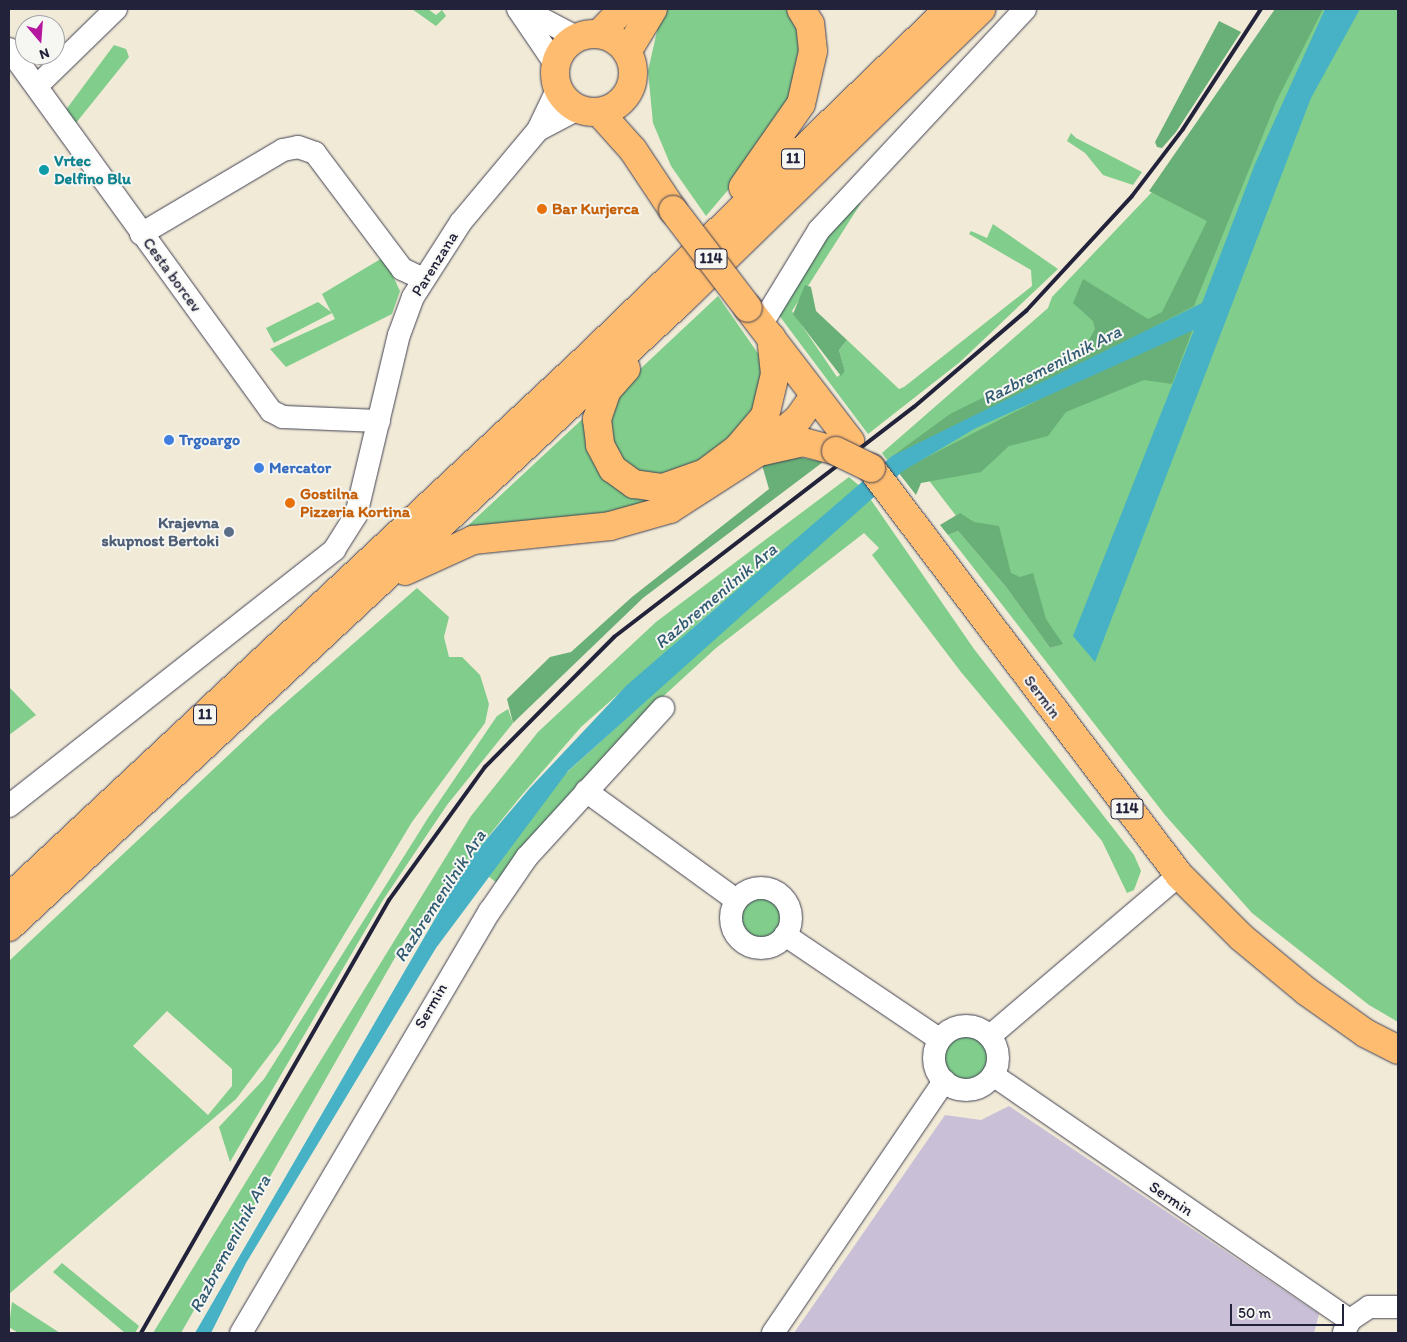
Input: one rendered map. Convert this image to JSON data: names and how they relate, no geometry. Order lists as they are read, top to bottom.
{
  "streets": {
    "main road": ["11", "114", "Sermin"],
    "street": ["Parenzana", "Cesta borcev"]
  },
  "crossings": [
    ["114", "Parenzana"],
    ["114", "Sermin"],
    ["Parenzana", "Cesta borcev"]
  ],
  "water": ["Razbremenilnik Ara"],
  "places": [
    "Vrtec Delfino Blu",
    "Bar Kurjerca",
    "Trgoargo",
    "Mercator",
    "Gostilna Pizzeria Kortina",
    "Krajevna skupnost Bertoki"
  ],
  "scale_bar": "50 m",
  "north": "bottom"
}
